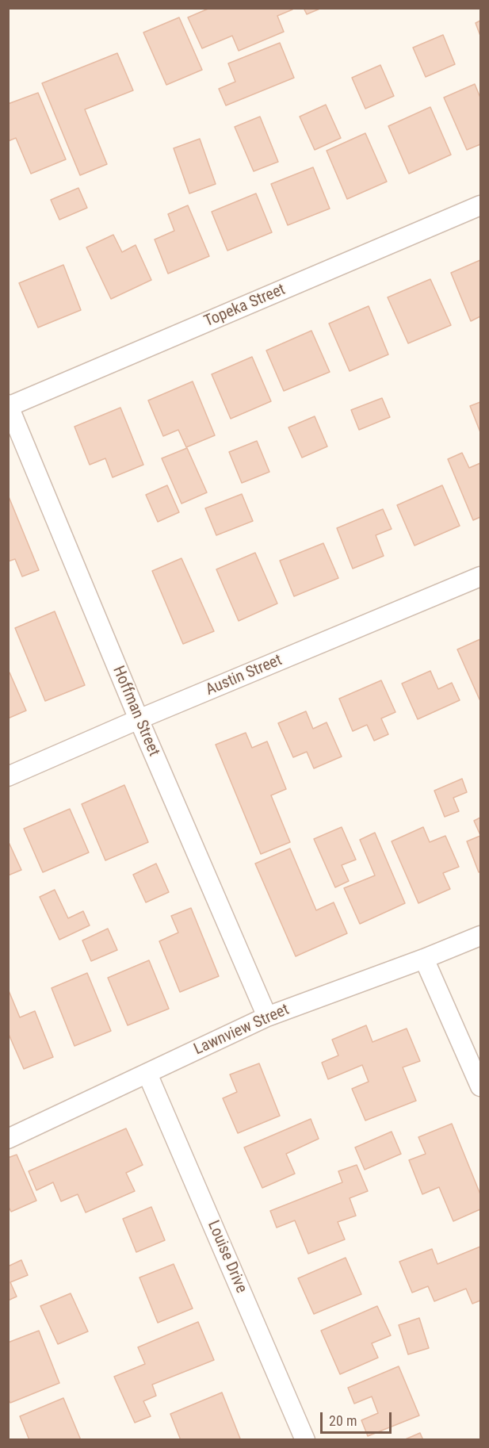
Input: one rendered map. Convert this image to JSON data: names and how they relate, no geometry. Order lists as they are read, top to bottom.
{
  "streets": {
    "street": [
      "Topeka Street",
      "Austin Street",
      "Hoffman Street",
      "Lawnview Street",
      "Louise Drive"
    ]
  },
  "crossings": [
    ["Topeka Street", "Hoffman Street"],
    ["Austin Street", "Hoffman Street"],
    ["Hoffman Street", "Lawnview Street"],
    ["Lawnview Street", "Louise Drive"]
  ],
  "scale_bar": "20 m"
}
